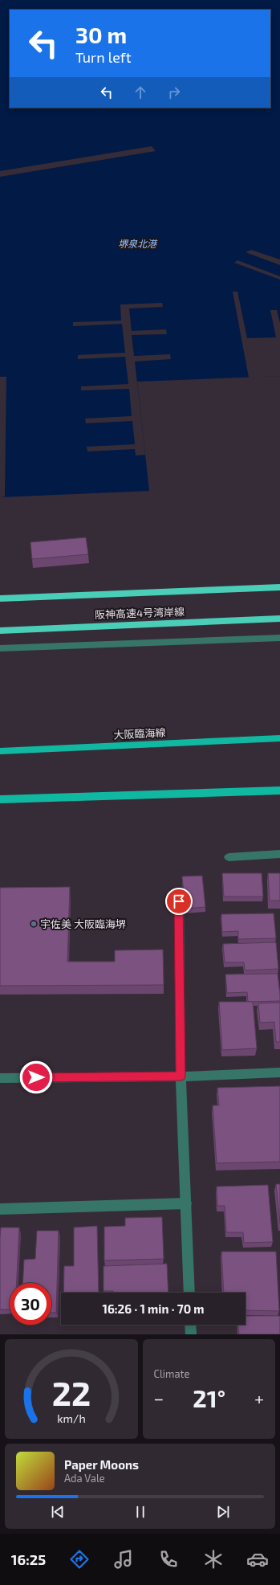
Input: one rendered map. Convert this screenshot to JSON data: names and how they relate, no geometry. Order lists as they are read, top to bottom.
{
  "streets": {
    "highway": ["阪神高速4号湾岸線"],
    "main road": ["大阪臨海線"]
  },
  "water": ["堺泉北港"],
  "places": ["宇佐美 大阪臨海堺"],
  "page": {
    "turn": ["30 m", "Turn left"],
    "limit": "30",
    "trip": "16:26 · 1 min · 70 m",
    "tile": "Climate",
    "heat": ["−", "21°", "+"],
    "song": ["Paper Moons", "Ada Vale"],
    "tabs": "16:25",
    "gauge": ["22", "km/h"]
  }
}
